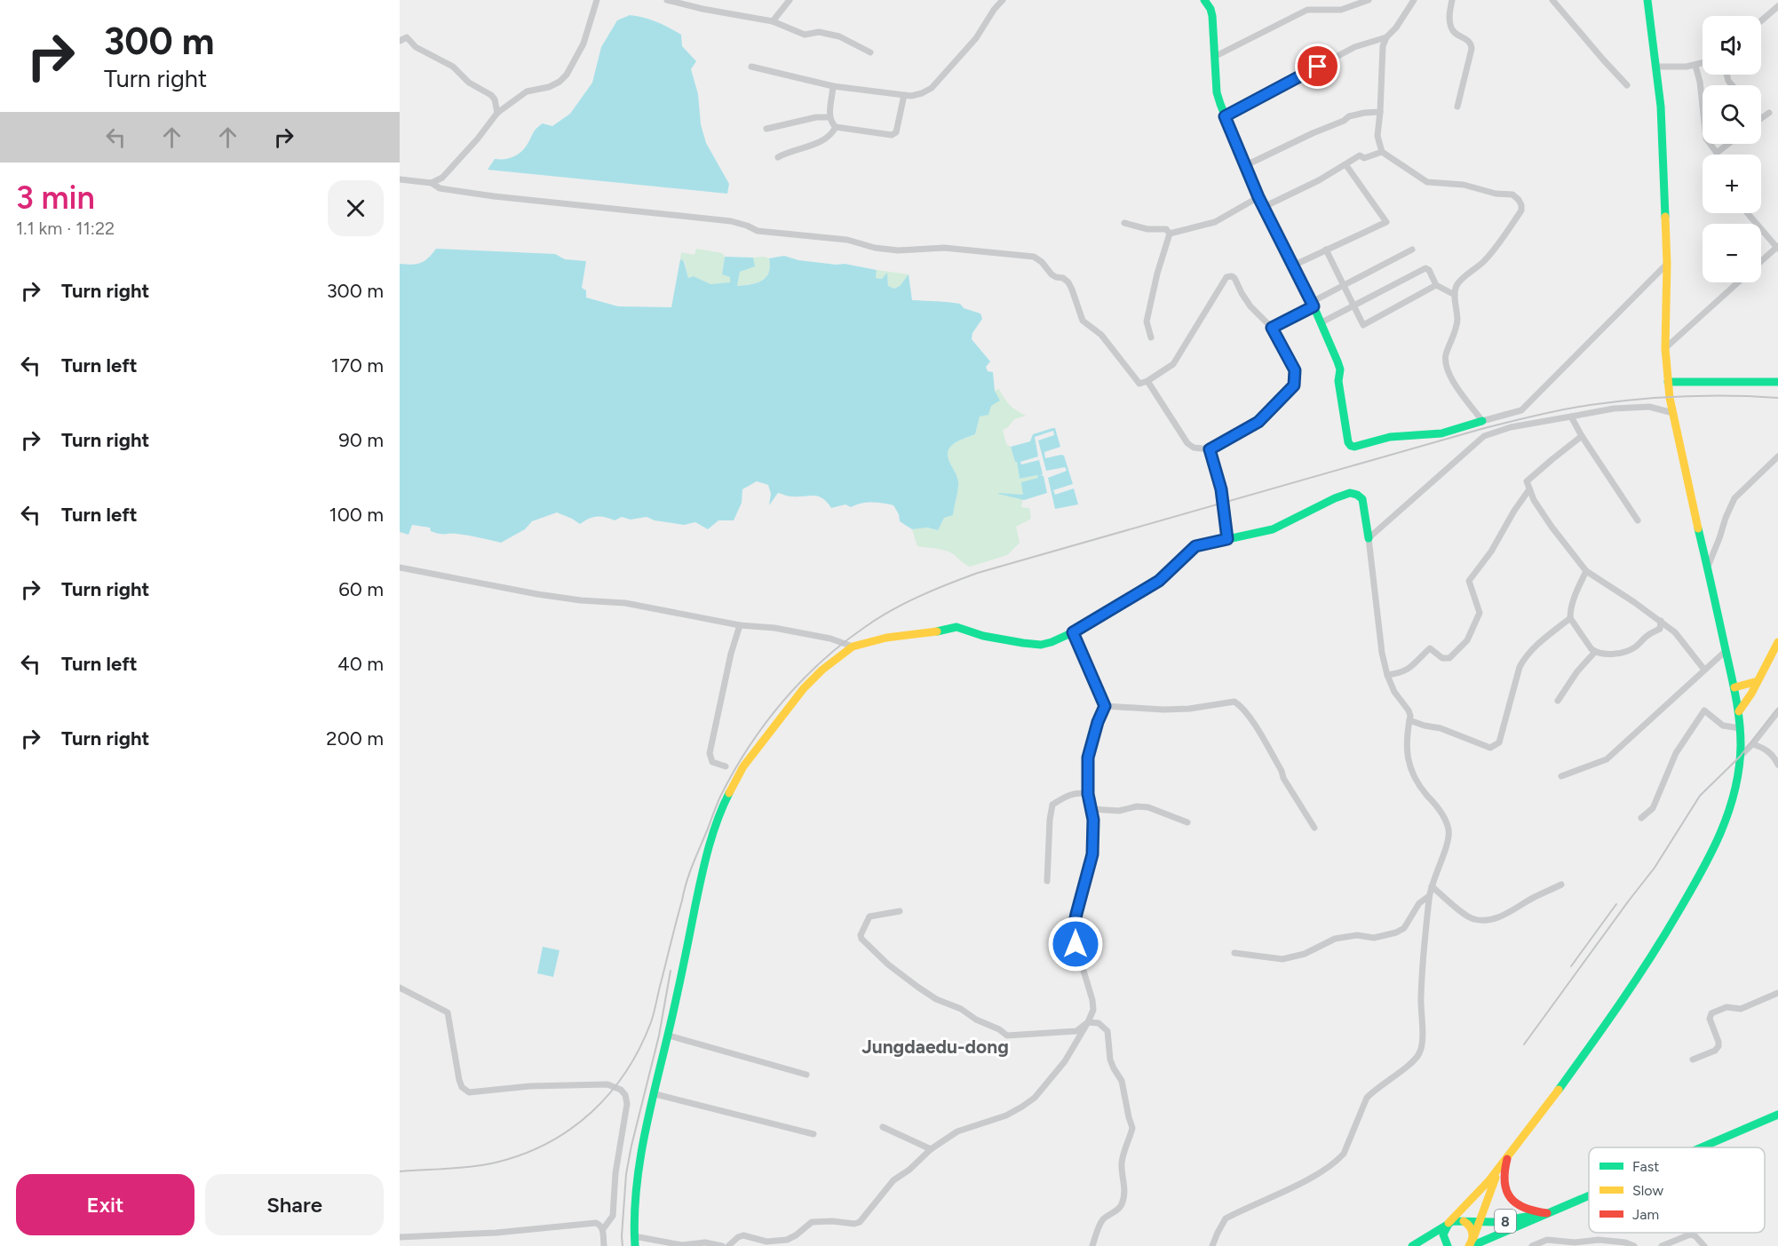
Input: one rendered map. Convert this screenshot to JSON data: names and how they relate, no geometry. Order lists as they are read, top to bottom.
{
  "streets": {
    "street": ["8"]
  },
  "districts": ["Jungdaedu-dong"],
  "legend": ["Fast", "Slow", "Jam"],
  "page": {
    "turn": ["300 m", "Turn right"],
    "map_buttons": ["+", "−"],
    "heading": ["3 min", "1.1 km · 11:22"],
    "list": [
      {
        "name": "Turn right",
        "value": "300 m"
      },
      {
        "name": "Turn left",
        "value": "170 m"
      },
      {
        "name": "Turn right",
        "value": "90 m"
      },
      {
        "name": "Turn left",
        "value": "100 m"
      },
      {
        "name": "Turn right",
        "value": "60 m"
      },
      {
        "name": "Turn left",
        "value": "40 m"
      },
      {
        "name": "Turn right",
        "value": "200 m"
      }
    ],
    "buttons": ["Exit", "Share"]
  }
}
